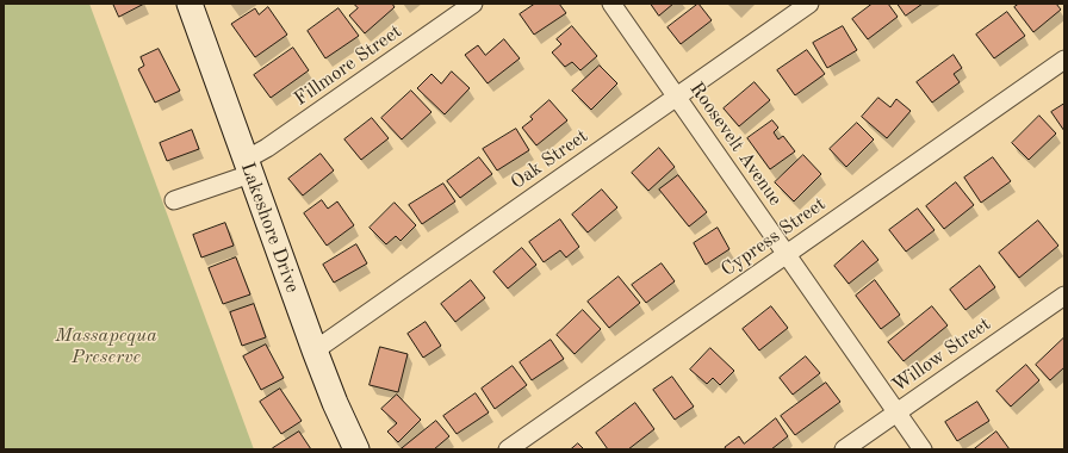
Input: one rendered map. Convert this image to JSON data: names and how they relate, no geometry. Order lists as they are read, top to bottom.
{
  "streets": {
    "street": [
      "Fillmore Street",
      "Roosevelt Avenue",
      "Oak Street",
      "Lakeshore Drive",
      "Cypress Street",
      "Willow Street"
    ]
  },
  "crossings": [
    ["Fillmore Street", "Lakeshore Drive"],
    ["Roosevelt Avenue", "Oak Street"],
    ["Roosevelt Avenue", "Cypress Street"],
    ["Roosevelt Avenue", "Willow Street"],
    ["Oak Street", "Lakeshore Drive"]
  ],
  "parks": ["Massapequa Preserve"]
}
